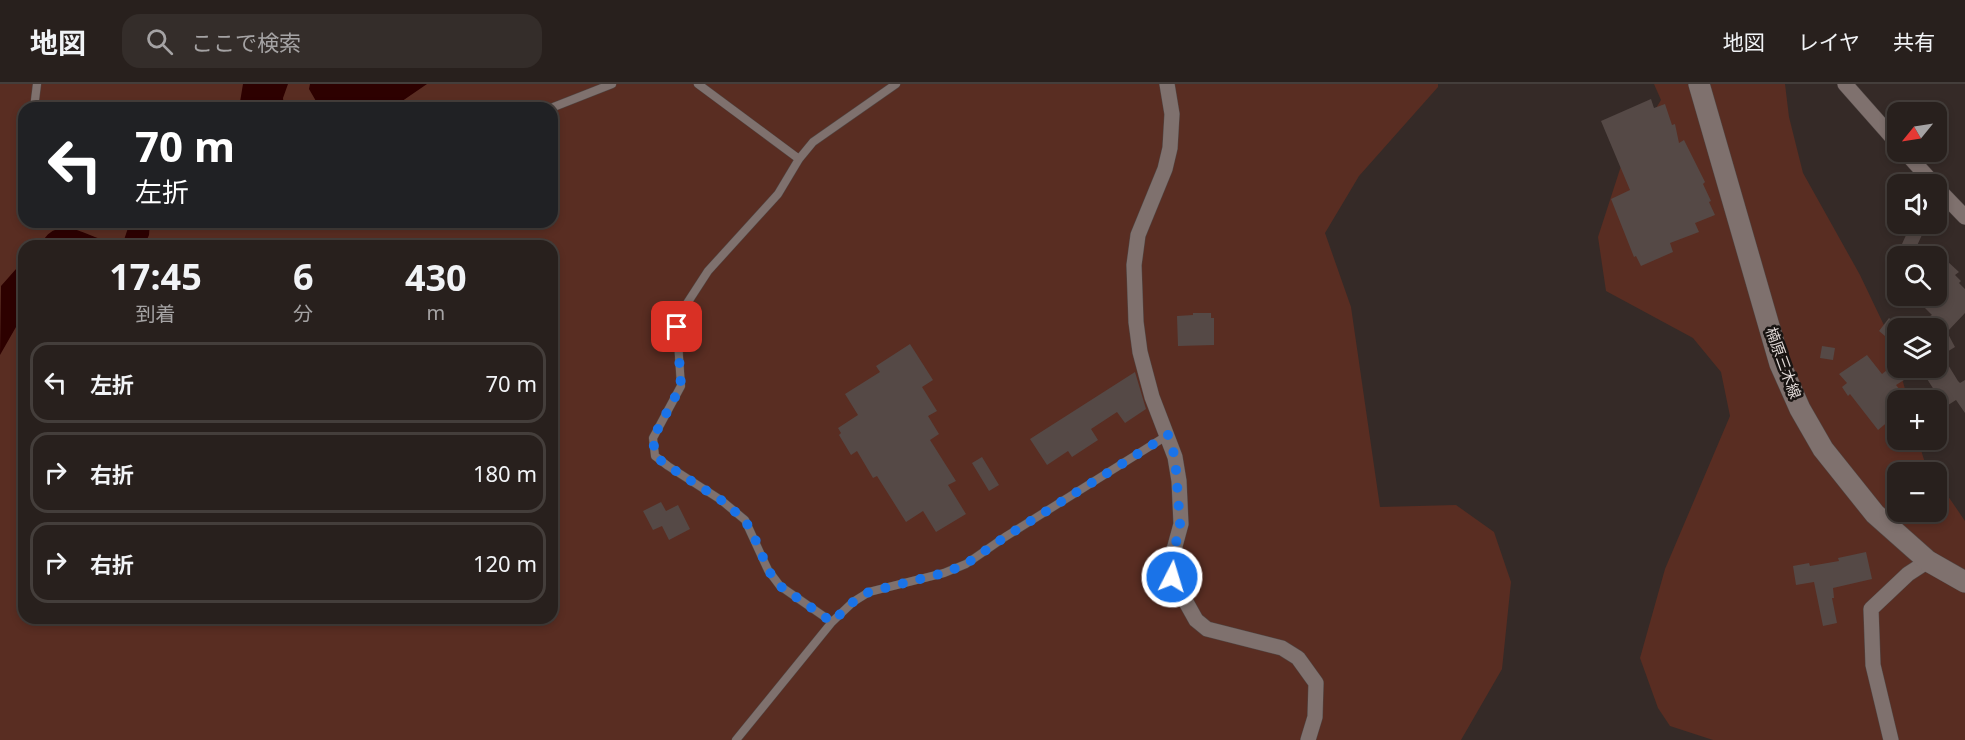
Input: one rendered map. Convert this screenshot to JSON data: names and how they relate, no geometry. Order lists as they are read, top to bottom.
{
  "streets": {
    "main road": ["楠原三木線"]
  },
  "north": "bottom left",
  "page": {
    "header": "地図",
    "search": "ここで検索",
    "nav": ["地図", "レイヤ", "共有"],
    "map_buttons": ["+", "−"],
    "turn": ["70 m", "左折"],
    "eta": [
      "17:45",
      "到着",
      "6",
      "分",
      "430",
      "m"
    ],
    "list": [
      {
        "name": "左折",
        "value": "70 m"
      },
      {
        "name": "右折",
        "value": "180 m"
      },
      {
        "name": "右折",
        "value": "120 m"
      }
    ]
  }
}
